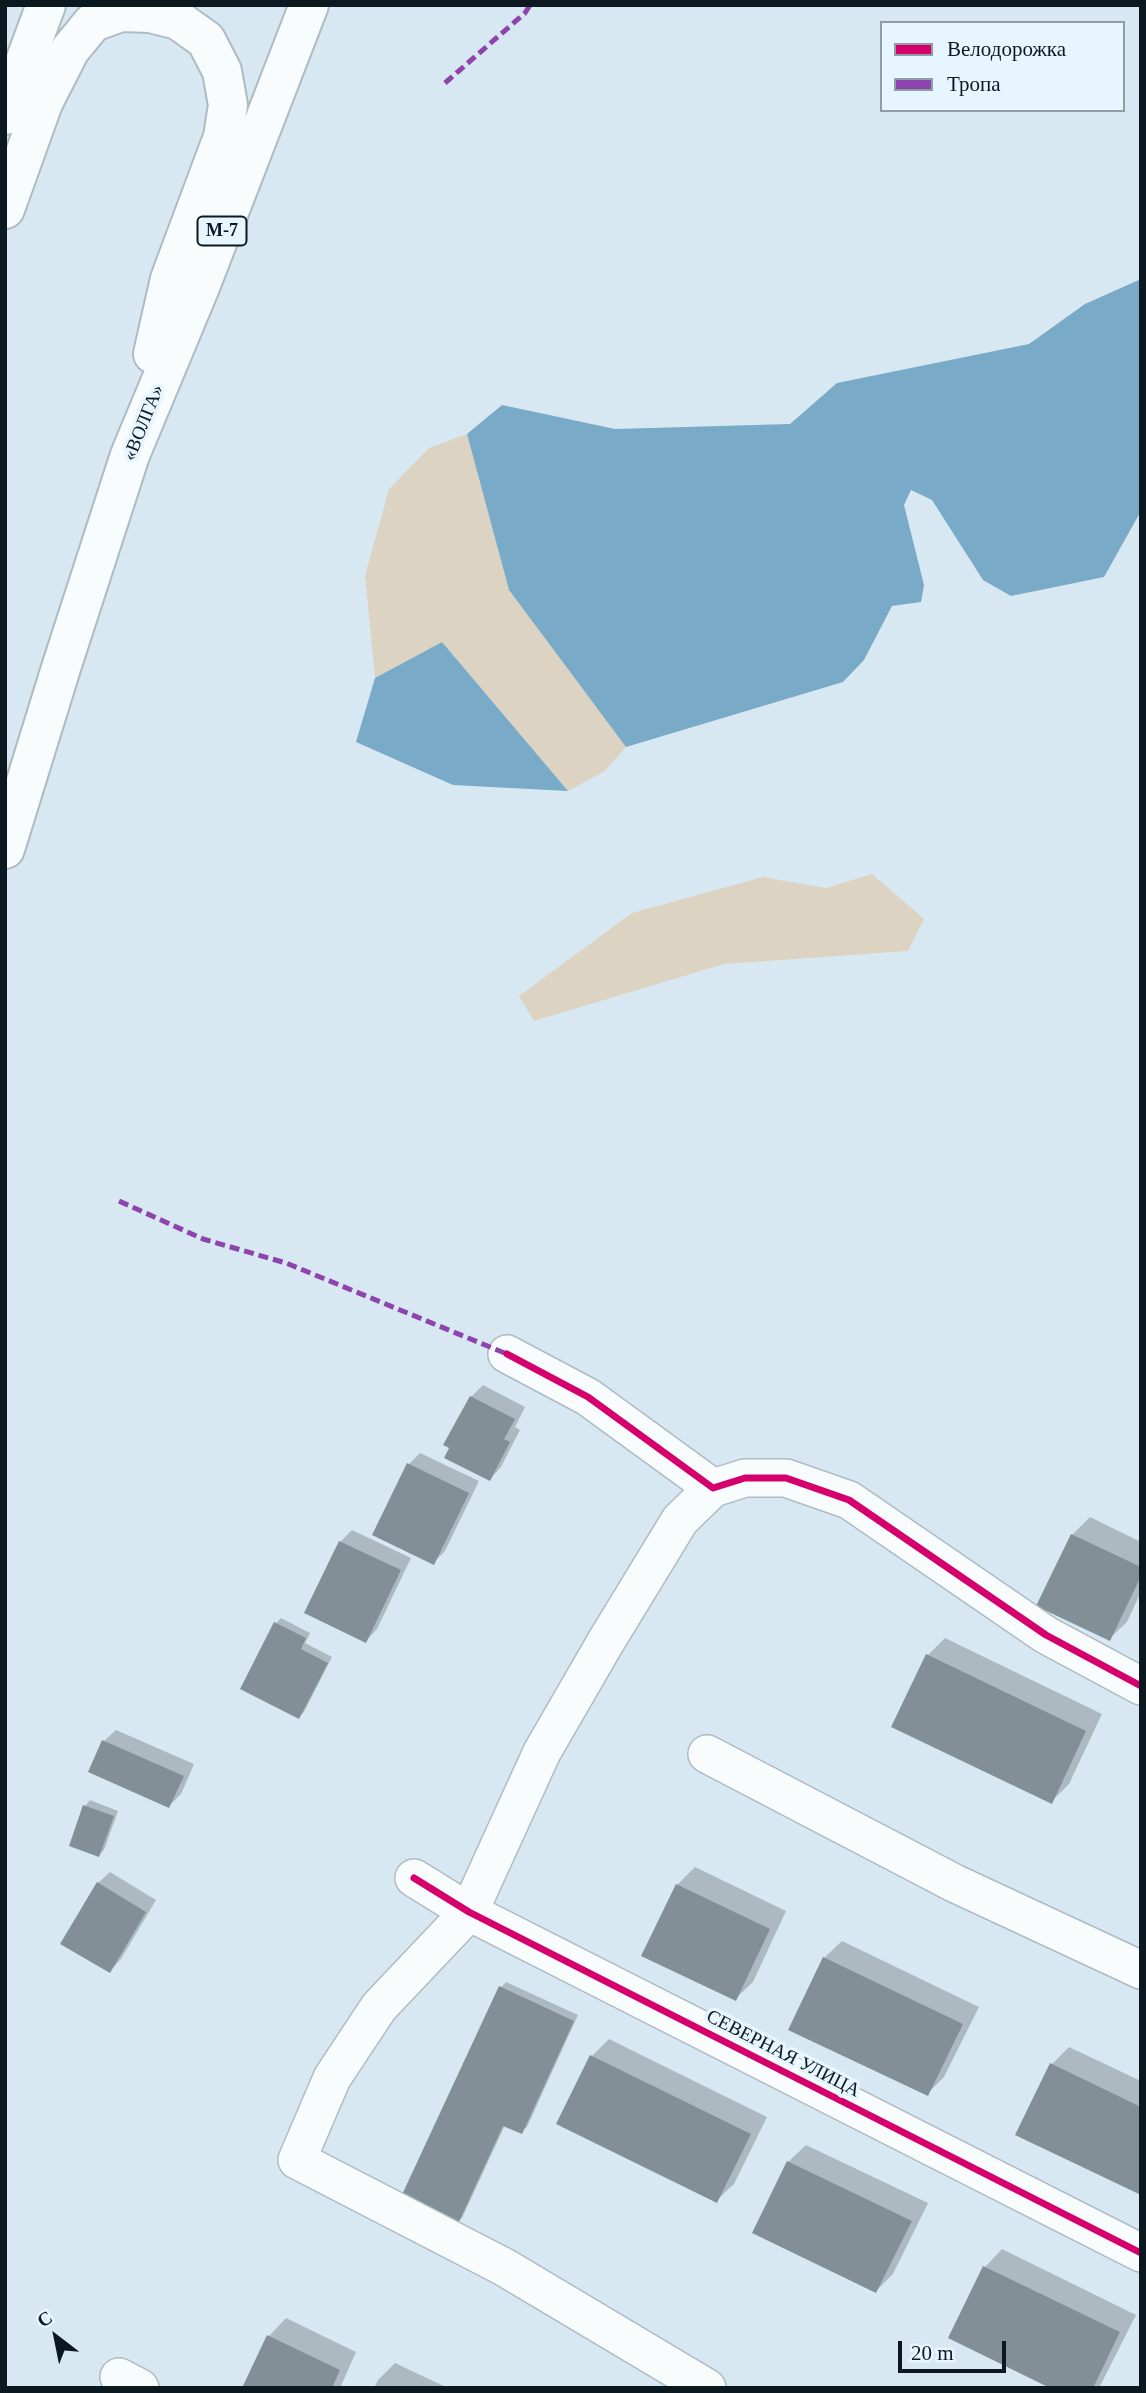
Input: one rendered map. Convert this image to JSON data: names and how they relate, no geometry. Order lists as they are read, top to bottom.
{
  "streets": {
    "highway": ["М-7", "«ВОЛГА»"],
    "street": ["СЕВЕРНАЯ УЛИЦА"]
  },
  "legend": ["Велодорожка", "Тропа"],
  "scale_bar": "20 m",
  "north": "top left"
}
